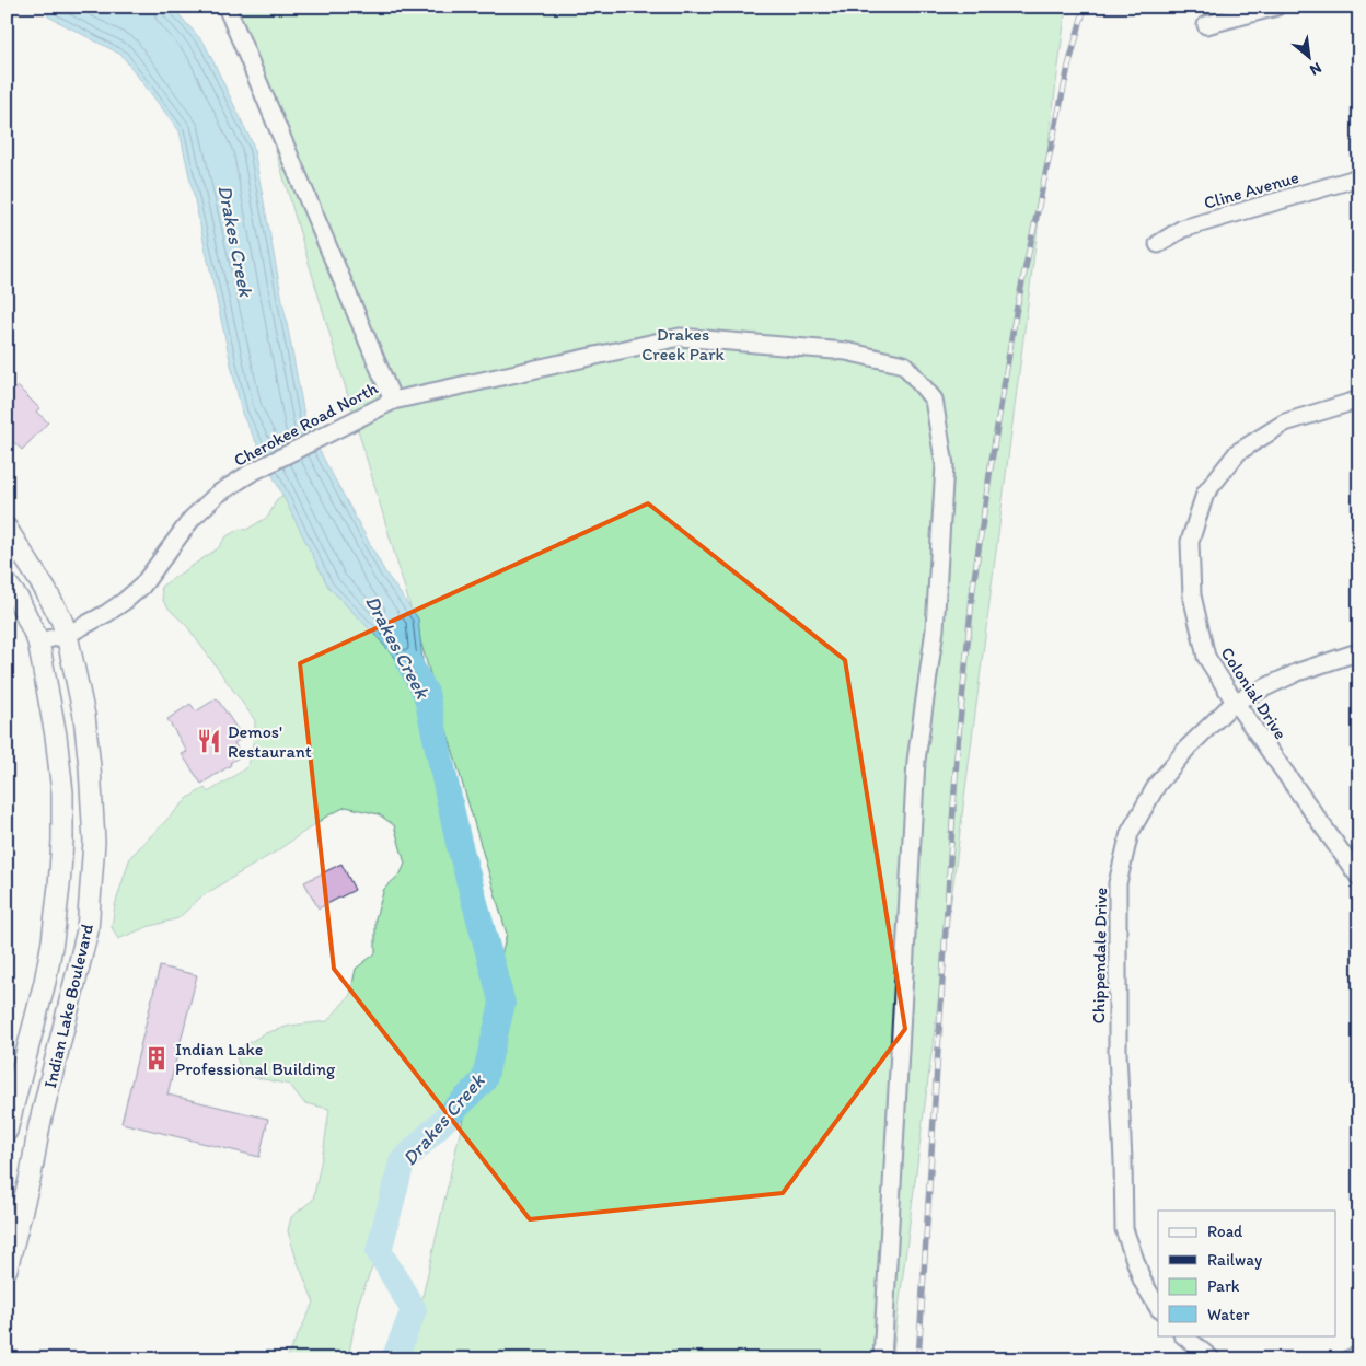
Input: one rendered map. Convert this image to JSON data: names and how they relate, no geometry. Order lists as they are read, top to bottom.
{
  "streets": {
    "main road": ["Indian Lake Boulevard"],
    "street": [
      "Cline Avenue",
      "Cherokee Road North",
      "Colonial Drive",
      "Chippendale Drive"
    ]
  },
  "crossings": [
    ["Cherokee Road North", "Indian Lake Boulevard"],
    ["Colonial Drive", "Chippendale Drive"]
  ],
  "water": ["Drakes Creek"],
  "parks": ["Drakes Creek Park"],
  "places": {
    "restaurant": ["Demos' Restaurant"],
    "building": ["Indian Lake Professional Building"]
  },
  "legend": [
    "Road",
    "Railway",
    "Park",
    "Water"
  ],
  "north": "bottom right"
}
